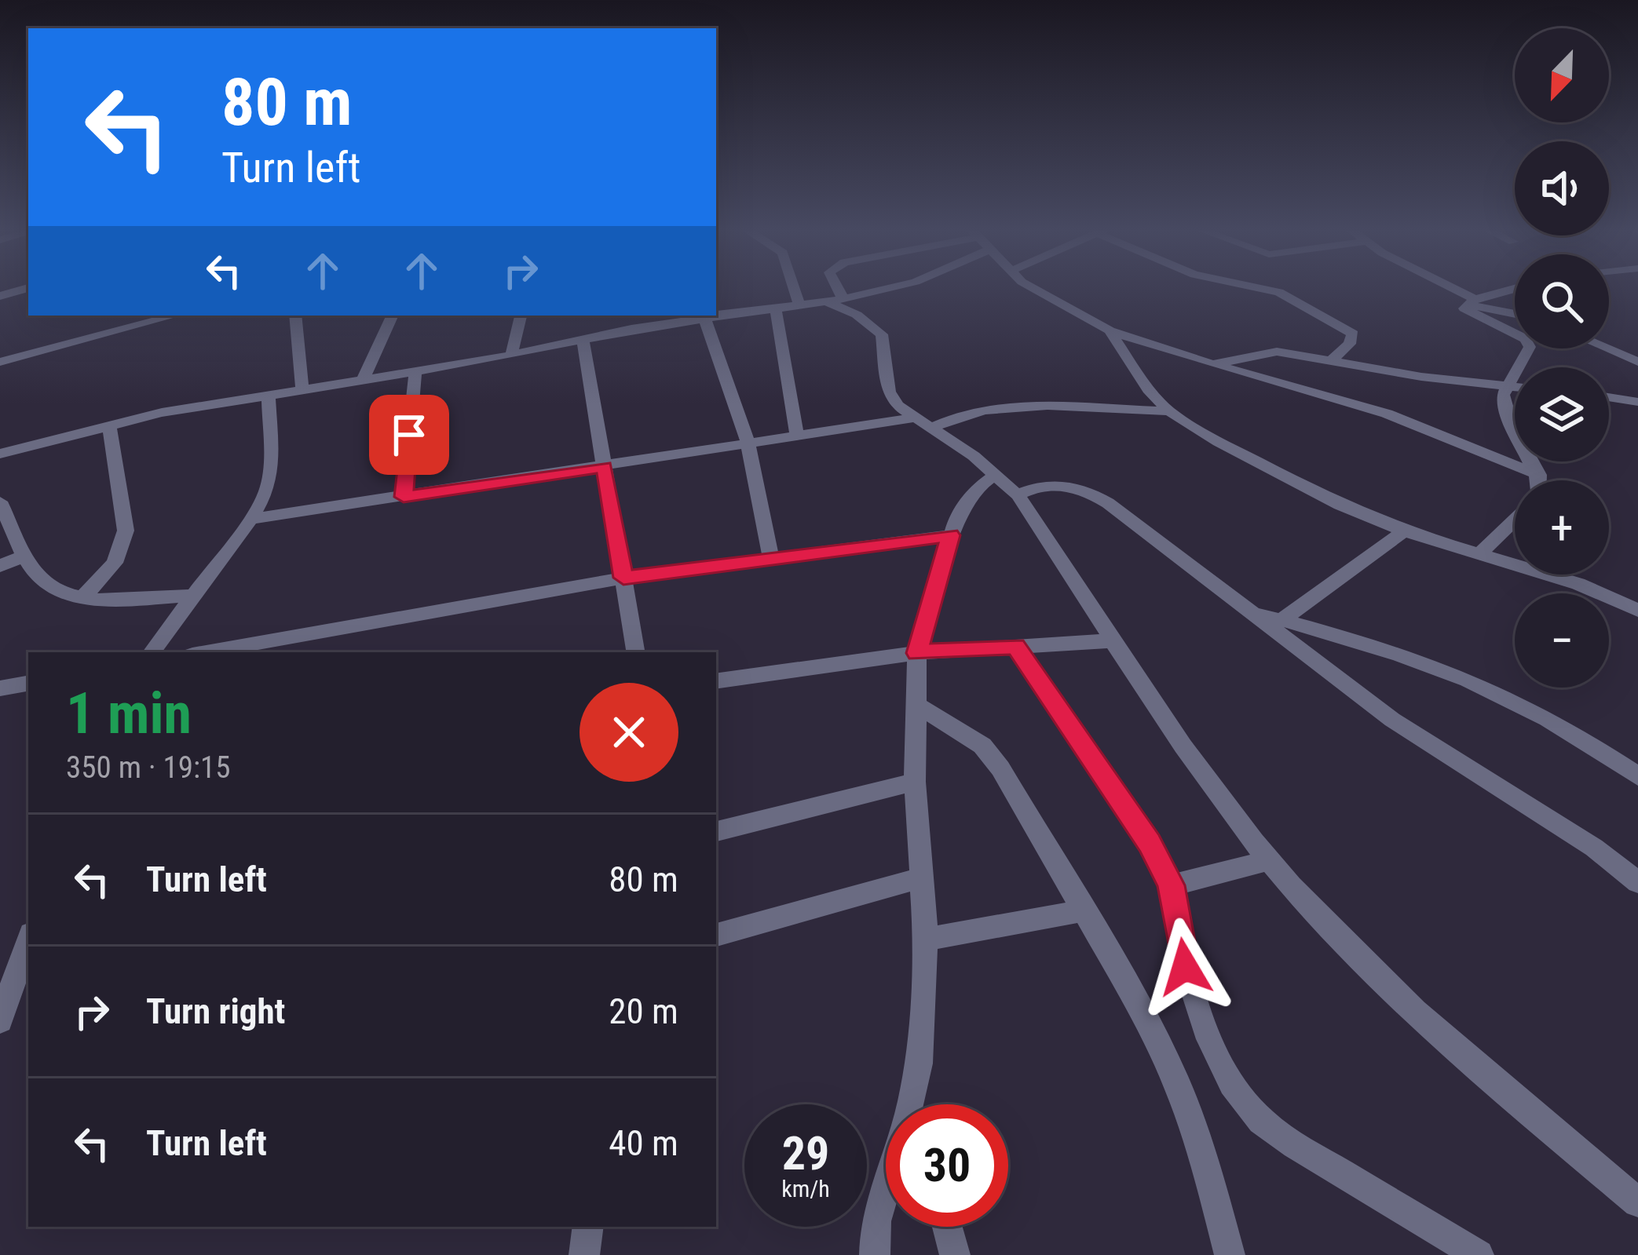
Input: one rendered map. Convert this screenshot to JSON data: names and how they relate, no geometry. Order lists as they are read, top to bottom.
{
  "north": "bottom left",
  "page": {
    "map_buttons": ["+", "−"],
    "turn": ["80 m", "Turn left"],
    "heading": ["1 min", "350 m · 19:15"],
    "list": [
      {
        "name": "Turn left",
        "value": "80 m"
      },
      {
        "name": "Turn right",
        "value": "20 m"
      },
      {
        "name": "Turn left",
        "value": "40 m"
      }
    ],
    "speed": "29 km/h",
    "limit": "30"
  }
}
